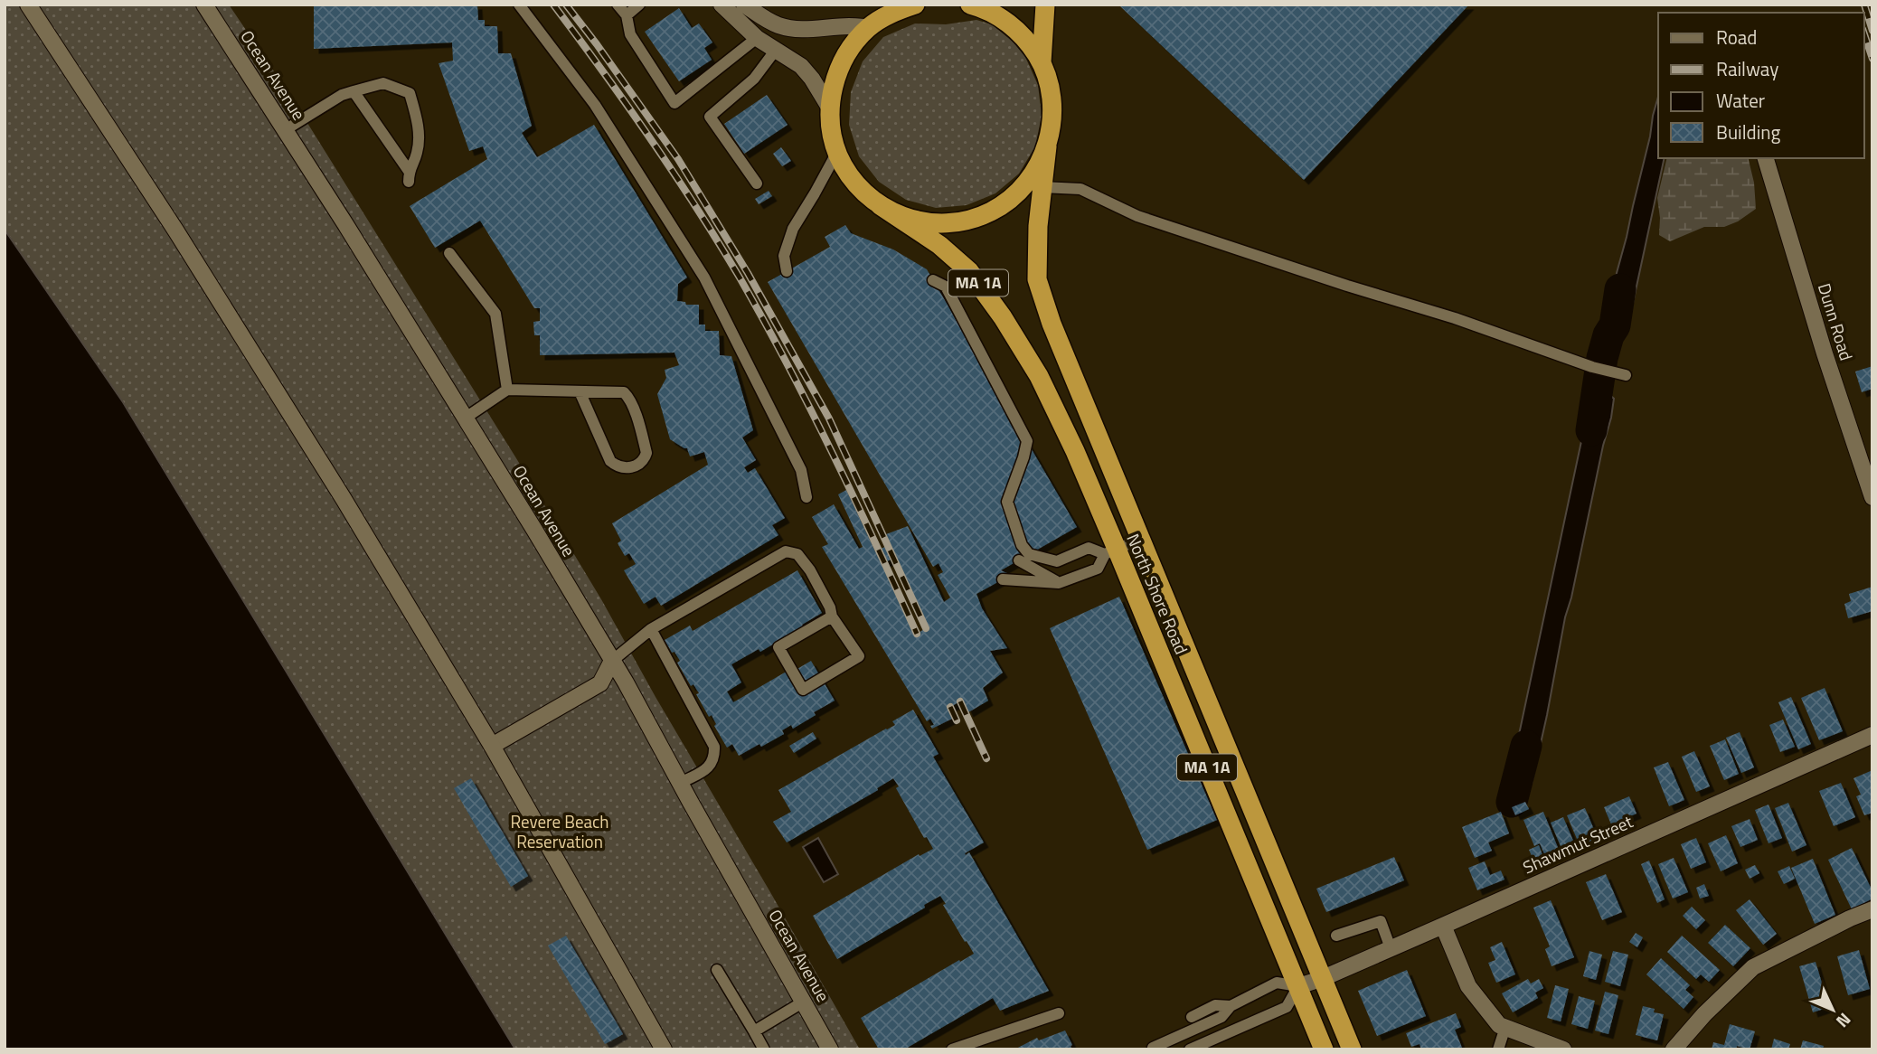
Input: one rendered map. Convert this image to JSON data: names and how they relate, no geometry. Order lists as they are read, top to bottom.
{
  "streets": {
    "highway": ["MA 1A", "North Shore Road"],
    "main road": ["Ocean Avenue", "Dunn Road", "Shawmut Street"]
  },
  "crossings": [
    ["MA 1A", "North Shore Road"],
    ["North Shore Road", "Shawmut Street"]
  ],
  "parks": ["Revere Beach Reservation"],
  "legend": [
    "Road",
    "Railway",
    "Water",
    "Building"
  ],
  "north": "bottom right"
}
